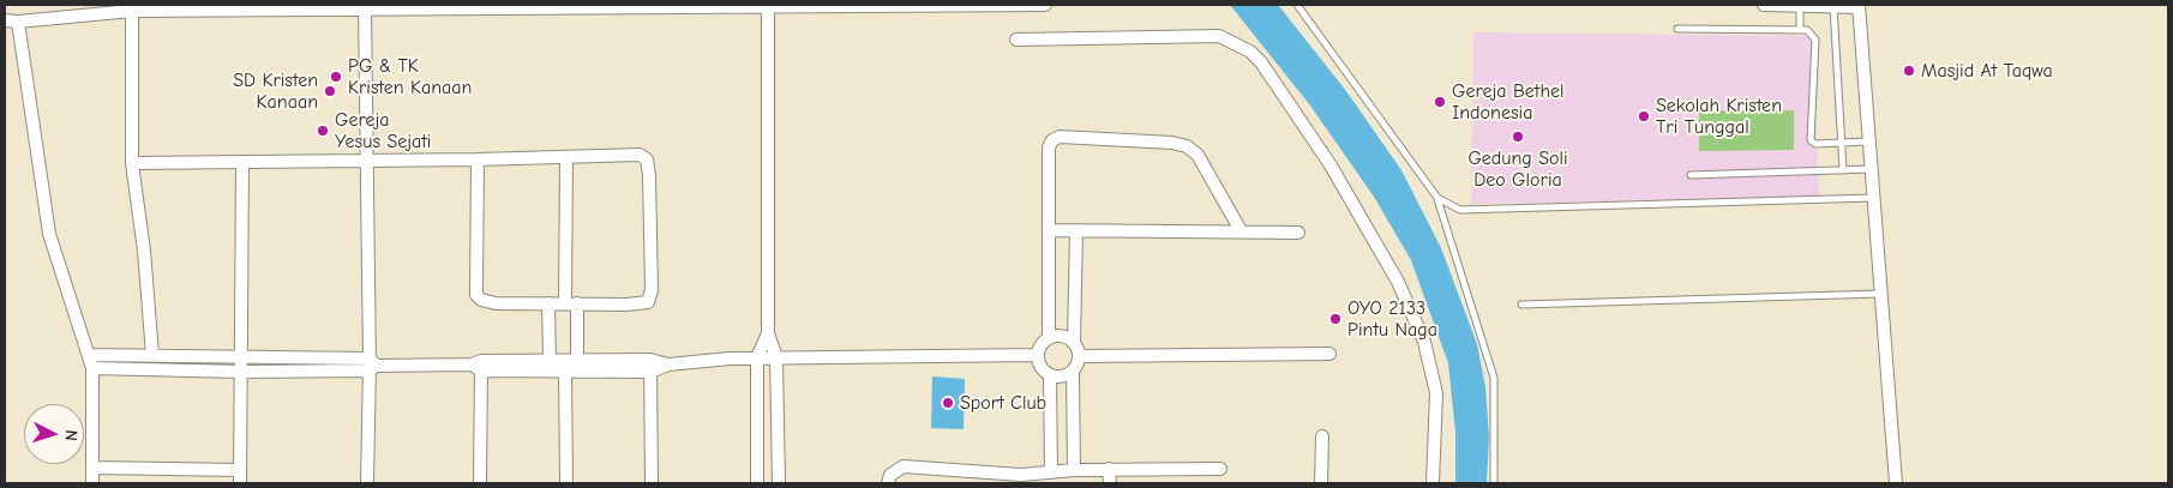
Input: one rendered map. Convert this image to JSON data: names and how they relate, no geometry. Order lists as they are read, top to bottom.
{
  "places": [
    "Masjid At Taqwa",
    "PG & TK Kristen Kanaan",
    "SD Kristen Kanaan",
    "Gereja Bethel Indonesia",
    "Sekolah Kristen Tri Tunggal",
    "Gereja Yesus Sejati",
    "Gedung Soli Deo Gloria",
    "OYO 2133 Pintu Naga",
    "Sport Club"
  ],
  "north": "right"
}
